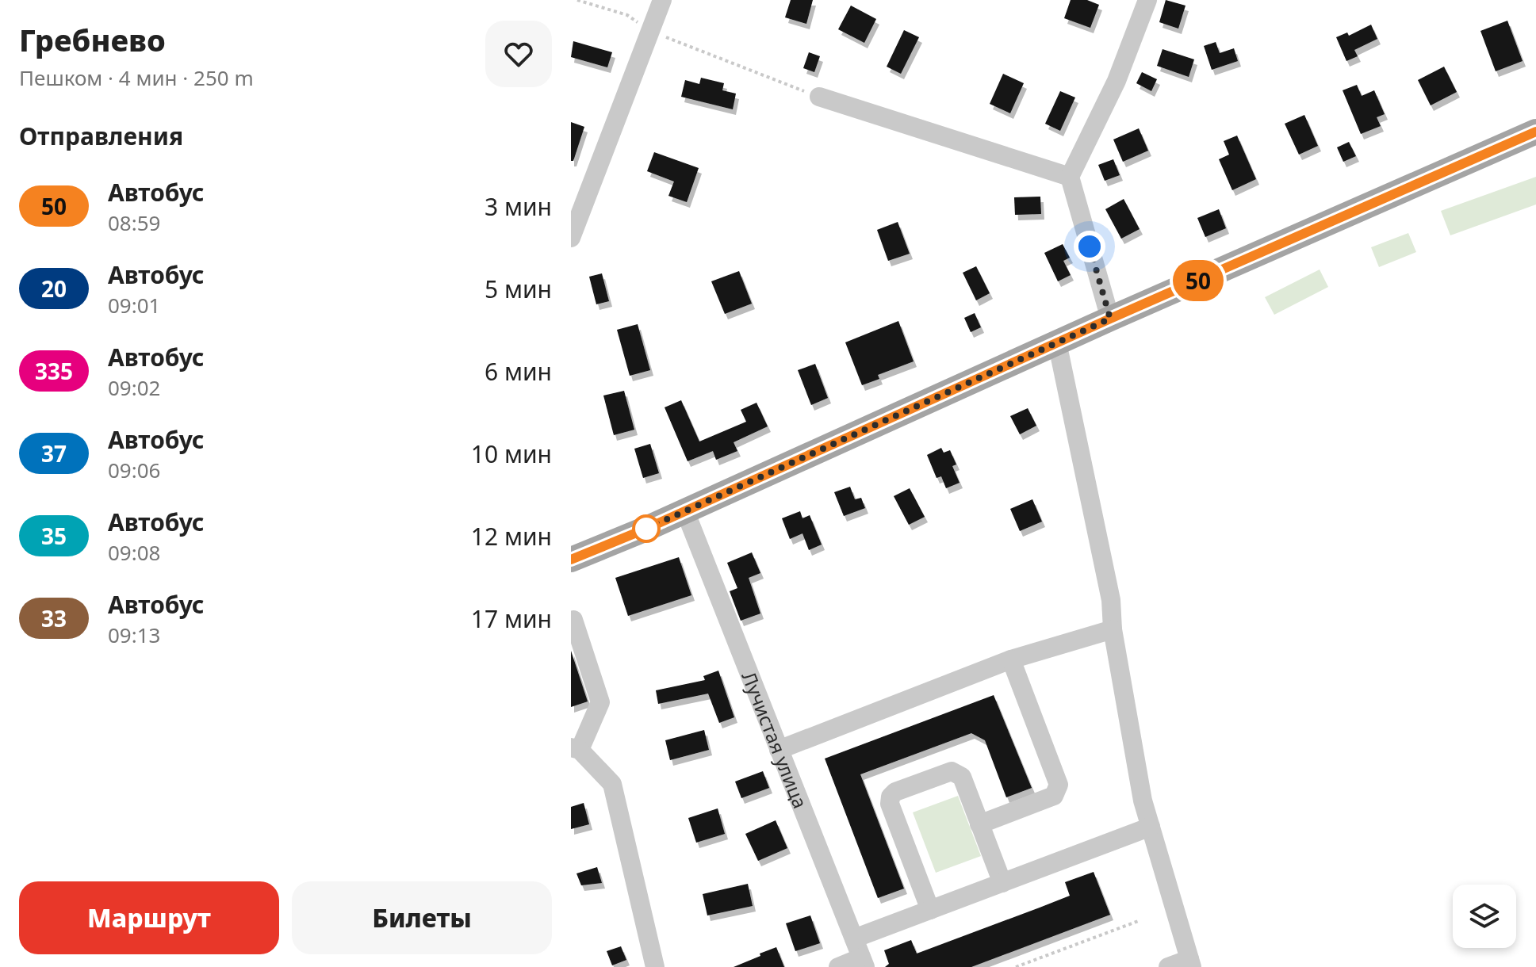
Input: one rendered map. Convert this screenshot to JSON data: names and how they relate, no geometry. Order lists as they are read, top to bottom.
{
  "streets": {
    "street": ["Лучистая улица"]
  },
  "lines": ["bus line 50"],
  "page": {
    "heading": [
      ["Гребнево", "Пешком · 4 мин · 250 m"],
      "Отправления"
    ],
    "on_map": "50",
    "list": [
      {
        "mark": "50",
        "name": "Автобус",
        "note": "08:59",
        "value": "3 мин"
      },
      {
        "mark": "20",
        "name": "Автобус",
        "note": "09:01",
        "value": "5 мин"
      },
      {
        "mark": "335",
        "name": "Автобус",
        "note": "09:02",
        "value": "6 мин"
      },
      {
        "mark": "37",
        "name": "Автобус",
        "note": "09:06",
        "value": "10 мин"
      },
      {
        "mark": "35",
        "name": "Автобус",
        "note": "09:08",
        "value": "12 мин"
      },
      {
        "mark": "33",
        "name": "Автобус",
        "note": "09:13",
        "value": "17 мин"
      }
    ],
    "buttons": ["Маршрут", "Билеты"]
  }
}
